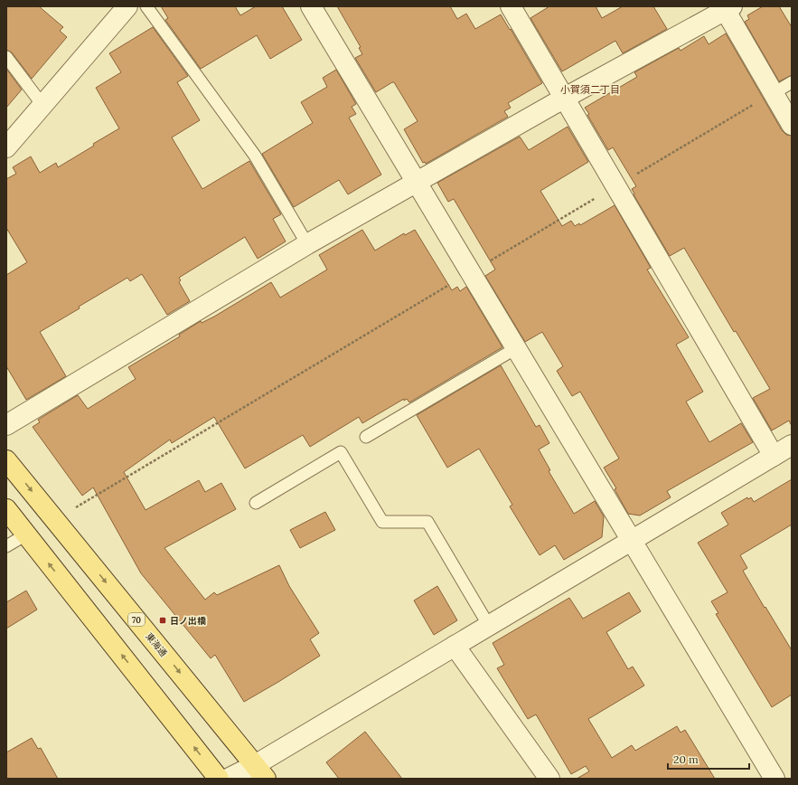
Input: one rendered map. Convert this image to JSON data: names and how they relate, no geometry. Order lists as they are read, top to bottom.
{
  "streets": {
    "main road": ["70", "東海通"]
  },
  "districts": ["小賀須二丁目"],
  "places": {
    "transit": ["日ノ出橋"]
  },
  "scale_bar": "20 m"
}
